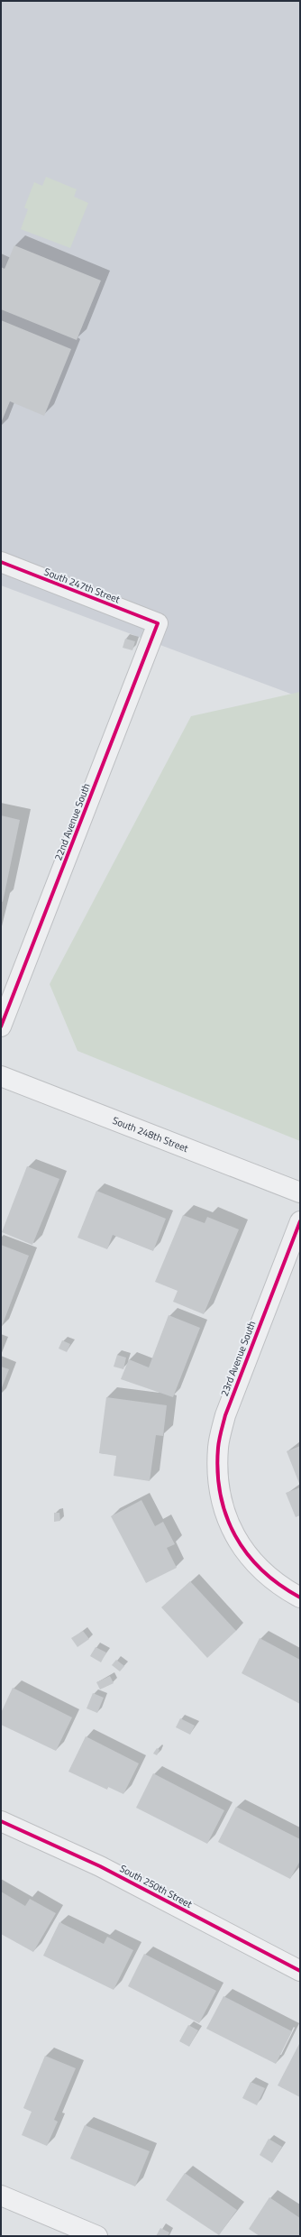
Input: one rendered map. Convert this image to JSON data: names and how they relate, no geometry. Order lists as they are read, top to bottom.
{
  "streets": {
    "street": [
      "South 247th Street",
      "22nd Avenue South",
      "South 248th Street",
      "23rd Avenue South",
      "South 250th Street"
    ]
  },
  "crossings": [
    ["South 247th Street", "22nd Avenue South"]
  ]
}
